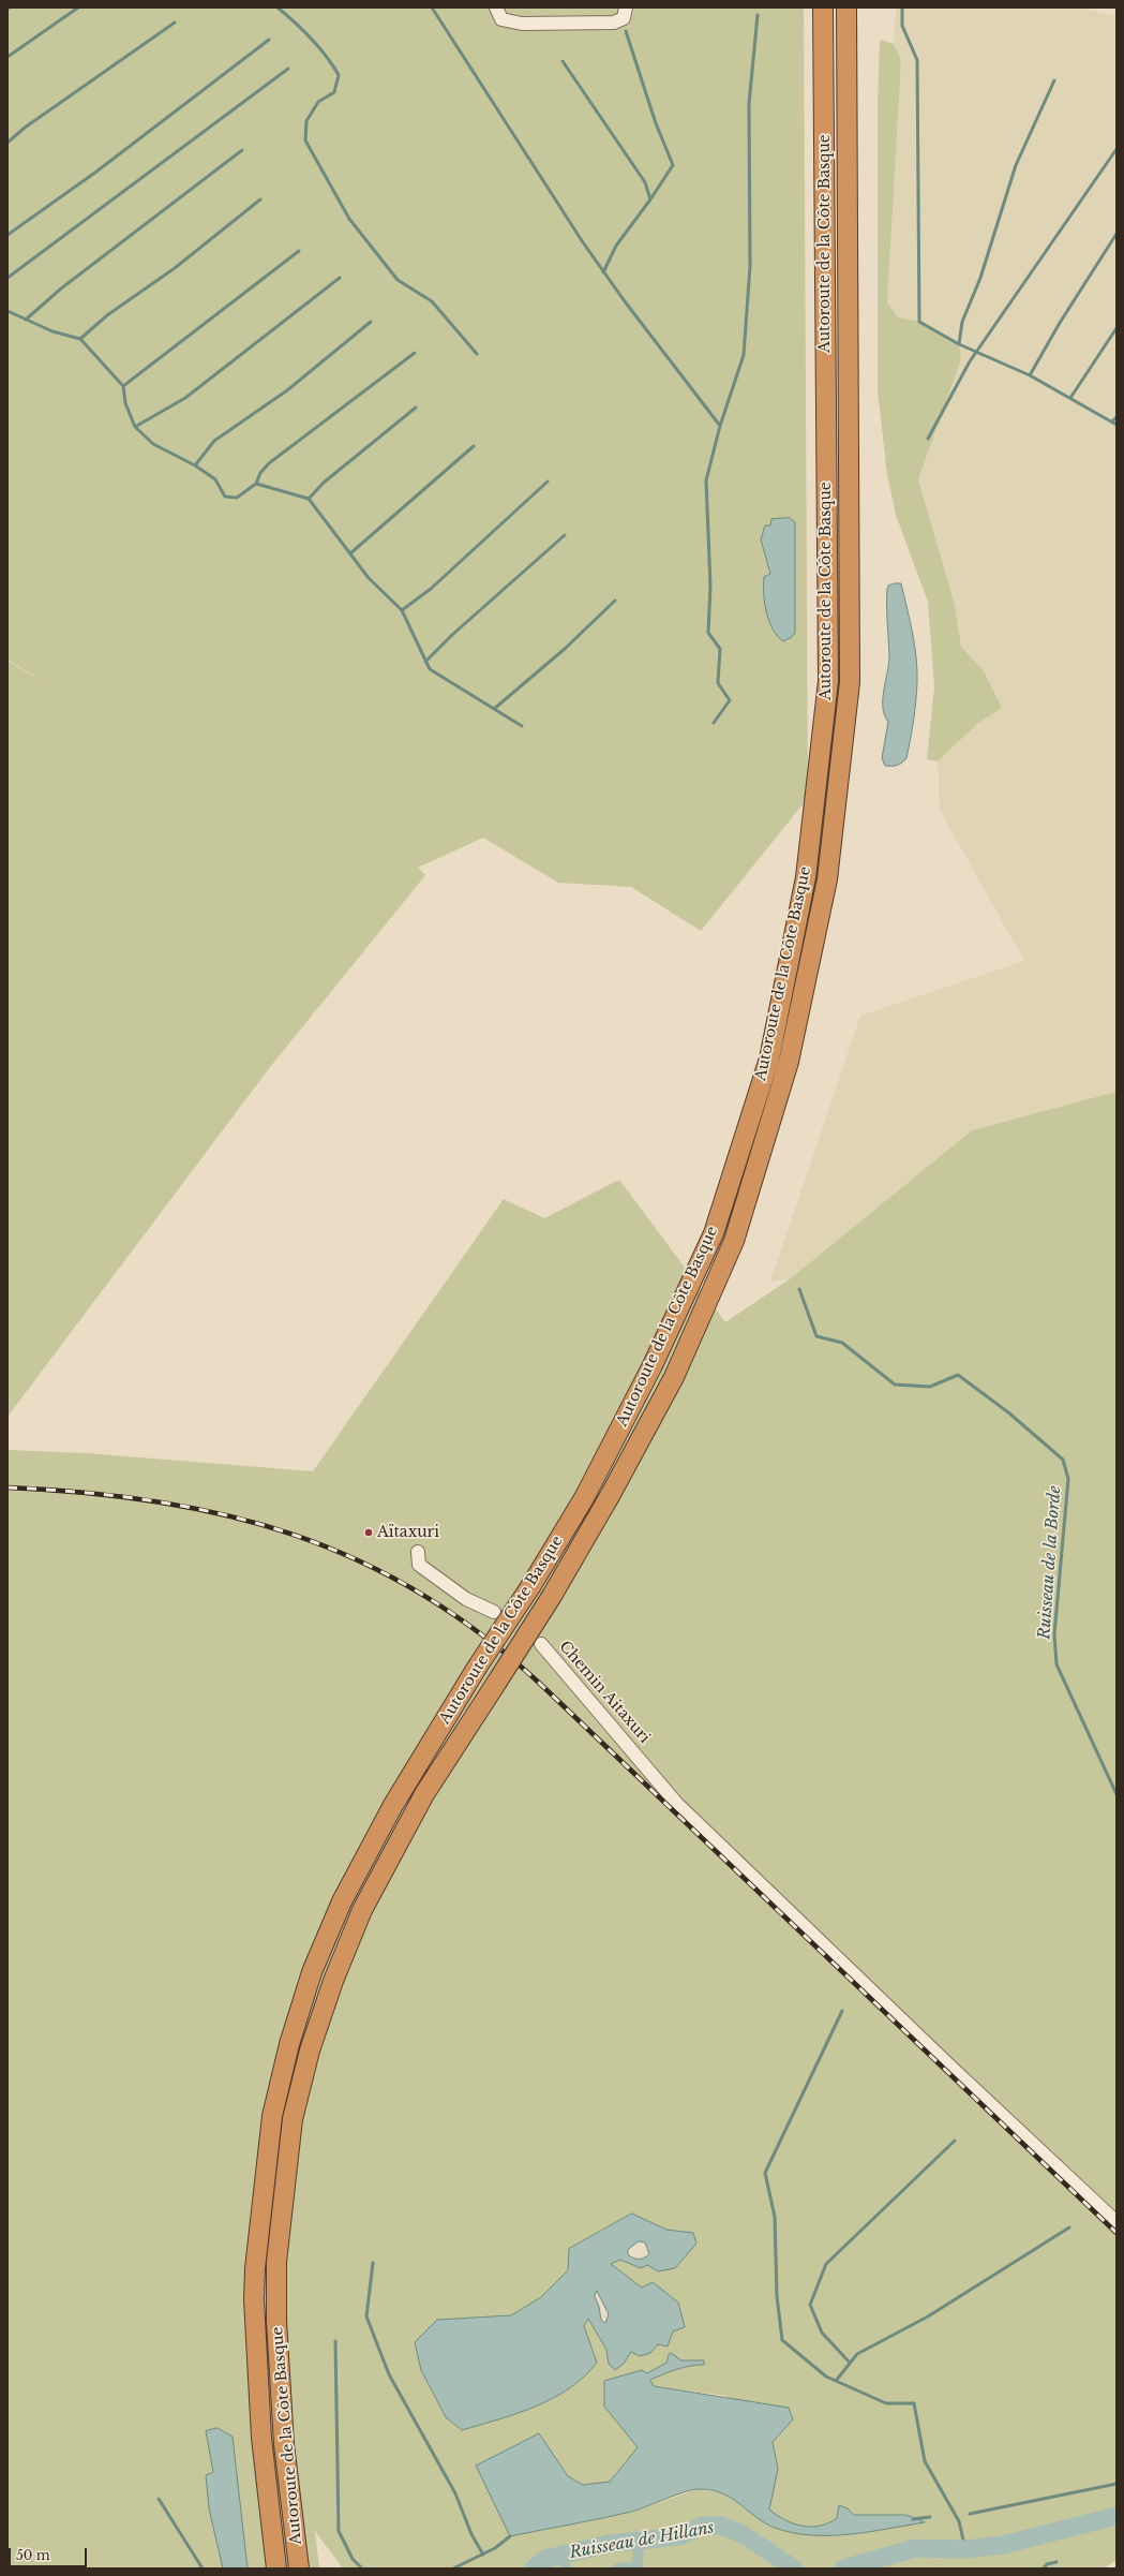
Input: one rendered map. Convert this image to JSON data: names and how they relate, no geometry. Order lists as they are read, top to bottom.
{
  "streets": {
    "highway": ["Autoroute de la Côte Basque"],
    "street": ["Chemin Aitaxuri"]
  },
  "water": ["Ruisseau de la Borde", "Ruisseau de Hillans"],
  "places": ["Aïtaxuri"],
  "scale_bar": "50 m"
}
